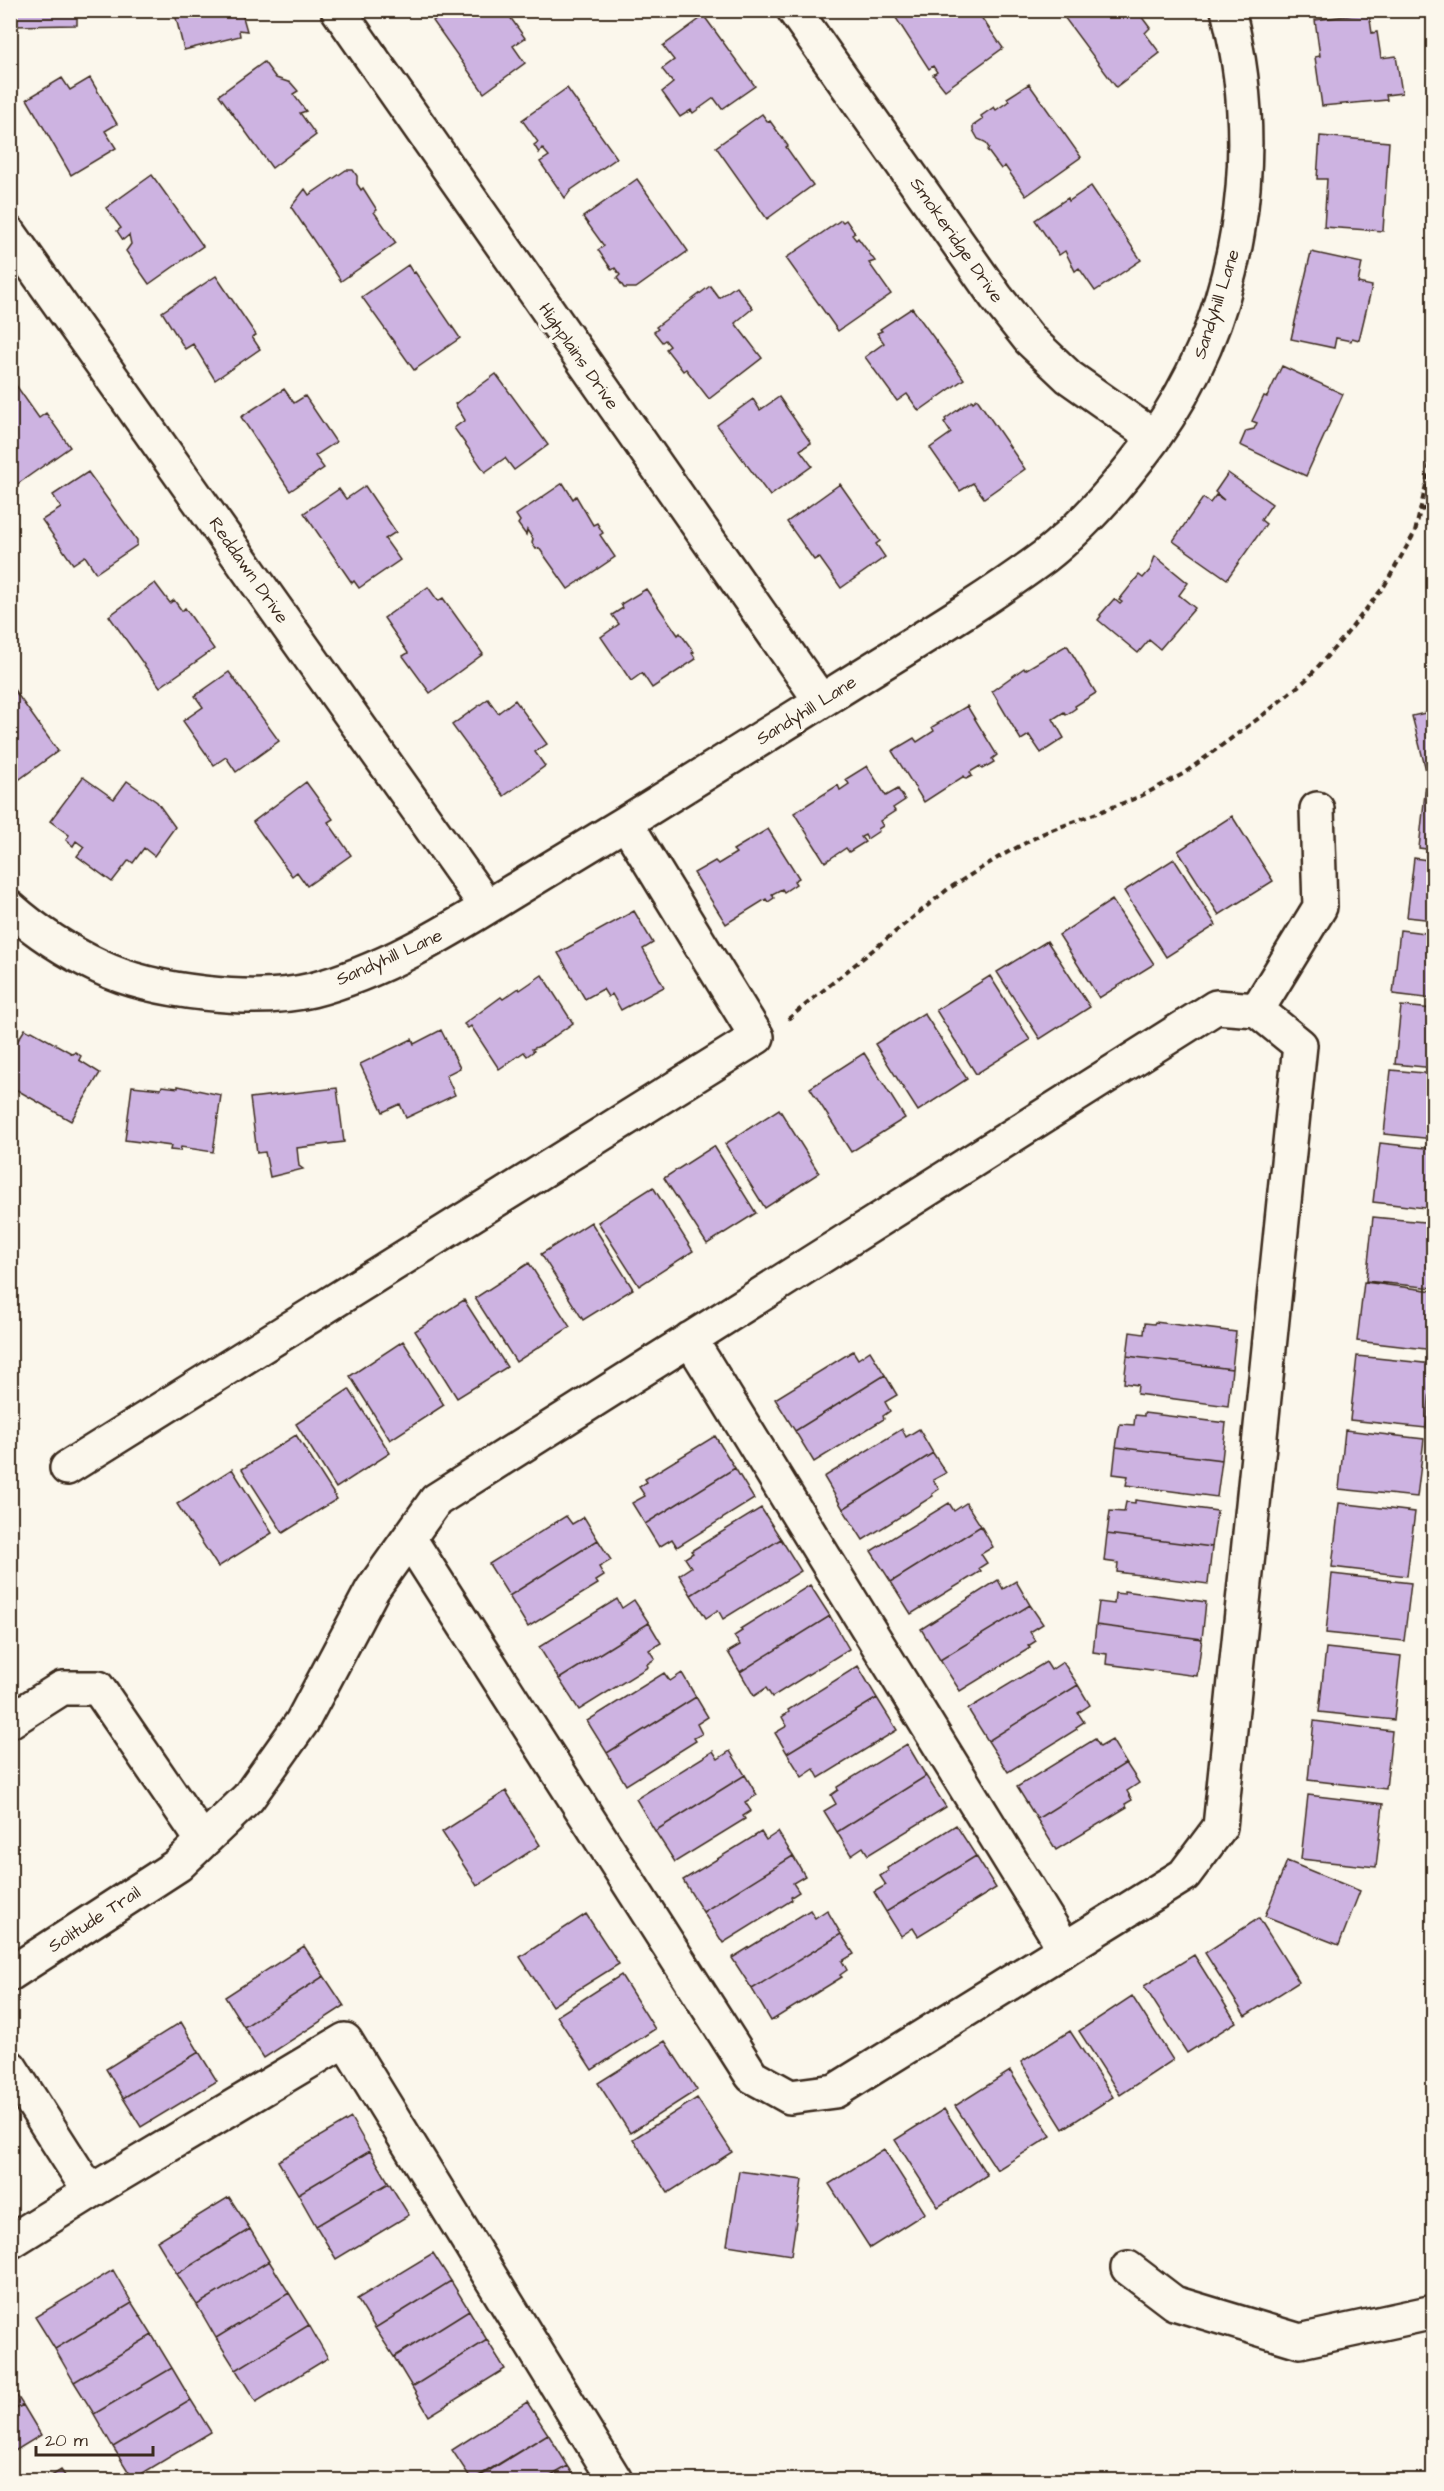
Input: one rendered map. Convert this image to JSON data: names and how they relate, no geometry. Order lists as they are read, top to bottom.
{
  "streets": {
    "street": [
      "Smokeridge Drive",
      "Sandyhill Lane",
      "Highplains Drive",
      "Reddawn Drive",
      "Solitude Trail"
    ]
  },
  "crossings": [
    ["Smokeridge Drive", "Sandyhill Lane"],
    ["Sandyhill Lane", "Highplains Drive"],
    ["Sandyhill Lane", "Reddawn Drive"]
  ],
  "scale_bar": "20 m"
}
